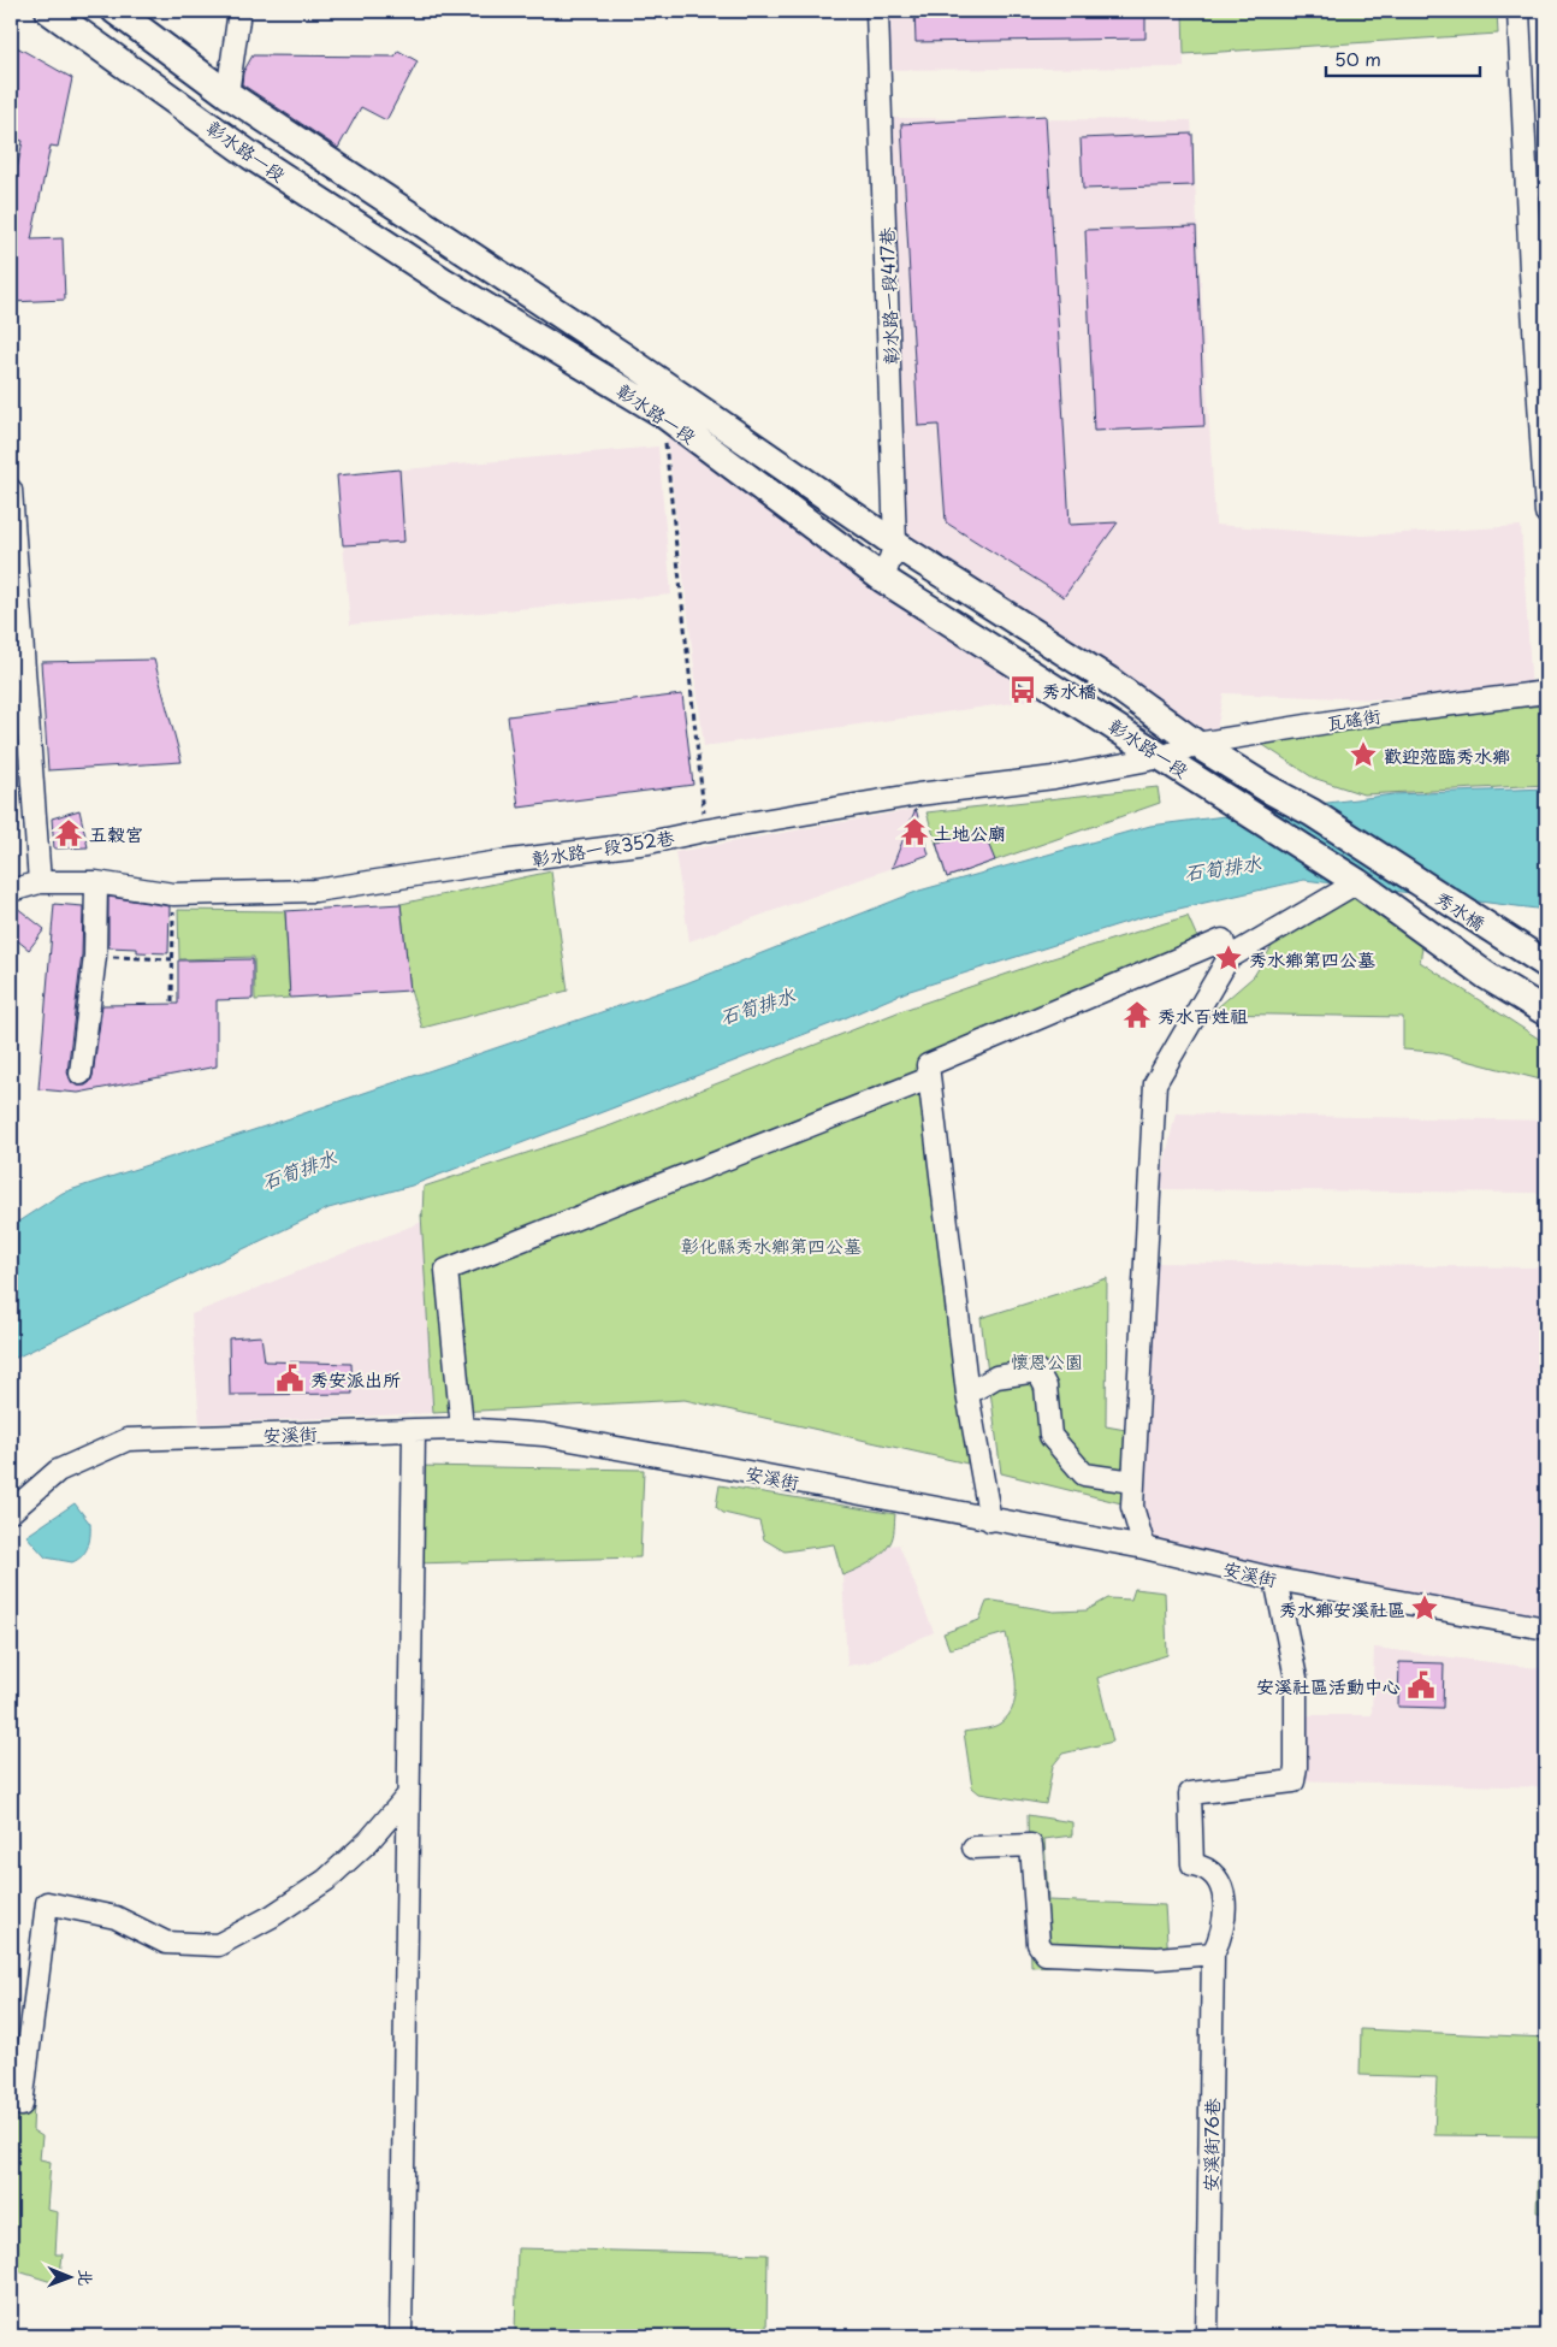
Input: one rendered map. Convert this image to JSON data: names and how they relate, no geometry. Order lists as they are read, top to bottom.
{
  "streets": {
    "main road": ["彰水路一段", "秀水橋"],
    "street": [
      "彰水路一段417巷",
      "瓦磘街",
      "彰水路一段352巷",
      "安溪街",
      "安溪街76巷"
    ]
  },
  "crossings": [
    ["彰水路一段", "彰水路一段417巷"],
    ["彰水路一段", "瓦磘街"],
    ["彰水路一段", "彰水路一段352巷"],
    ["彰水路一段", "秀水橋"],
    ["瓦磘街", "彰水路一段352巷"],
    ["瓦磘街", "秀水橋"],
    ["安溪街", "安溪街76巷"]
  ],
  "water": ["石筍排水"],
  "parks": ["彰化縣秀水鄉第四公墓", "懷恩公園"],
  "places": {
    "bus stop": ["秀水橋"],
    "place": ["歡迎蒞臨秀水鄉", "秀水鄉第四公墓", "秀水鄉安溪社區"],
    "temple": ["土地公廟", "五穀宮", "秀水百姓祖"],
    "public building": ["秀安派出所", "安溪社區活動中心"]
  },
  "scale_bar": "50 m",
  "north": "right"
}
